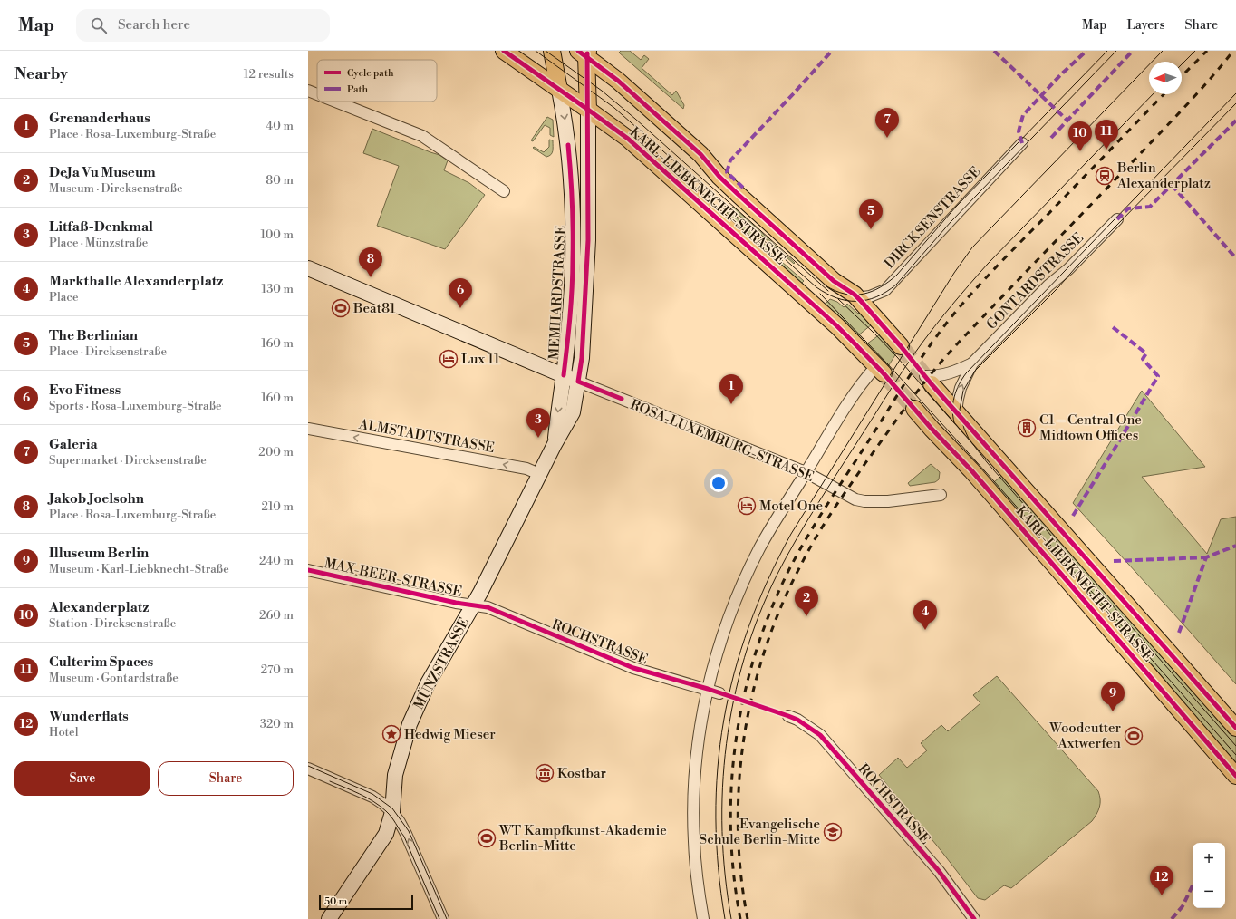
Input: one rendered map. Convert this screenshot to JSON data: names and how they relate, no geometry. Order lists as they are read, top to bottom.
{
  "streets": {
    "main road": ["KARL-LIEBKNECHT-STRASSE"],
    "street": [
      "DIRCKSENSTRASSE",
      "GONTARDSTRASSE",
      "MEMHARDSTRASSE",
      "ALMSTADTSTRASSE",
      "ROSA-LUXEMBURG-STRASSE",
      "MAX-BEER-STRASSE",
      "ROCHSTRASSE",
      "MÜNZSTRASSE"
    ]
  },
  "crossings": [
    ["KARL-LIEBKNECHT-STRASSE", "DIRCKSENSTRASSE"],
    ["KARL-LIEBKNECHT-STRASSE", "GONTARDSTRASSE"],
    ["KARL-LIEBKNECHT-STRASSE", "MEMHARDSTRASSE"],
    ["MEMHARDSTRASSE", "ROSA-LUXEMBURG-STRASSE"],
    ["MEMHARDSTRASSE", "MÜNZSTRASSE"],
    ["ALMSTADTSTRASSE", "MÜNZSTRASSE"],
    ["ROSA-LUXEMBURG-STRASSE", "MÜNZSTRASSE"],
    ["MAX-BEER-STRASSE", "ROCHSTRASSE"],
    ["MAX-BEER-STRASSE", "MÜNZSTRASSE"],
    ["ROCHSTRASSE", "MÜNZSTRASSE"]
  ],
  "one_way": ["ALMSTADTSTRASSE"],
  "places": {
    "station": ["Berlin Alexanderplatz"],
    "sports": ["Beat81", "Woodcutter Axtwerfen", "WT Kampfkunst-Akademie Berlin-Mitte"],
    "hotel": ["Lux 11", "Motel One"],
    "building": ["C1 – Central One Midtown Offices"],
    "place": ["Hedwig Mieser"],
    "museum": ["Kostbar"],
    "school or university": ["Evangelische Schule Berlin-Mitte"]
  },
  "legend": ["Cycle path", "Path"],
  "scale_bar": "50 m",
  "north": "left",
  "page": {
    "header": "Map",
    "search": "Search here",
    "nav": ["Map", "Layers", "Share"],
    "heading": ["Nearby", "12 results"],
    "list": [
      {
        "mark": "1",
        "name": "Grenanderhaus",
        "note": "Place · Rosa-Luxemburg-Straße",
        "value": "40 m"
      },
      {
        "mark": "2",
        "name": "DeJa Vu Museum",
        "note": "Museum · Dircksenstraße",
        "value": "80 m"
      },
      {
        "mark": "3",
        "name": "Litfaß-Denkmal",
        "note": "Place · Münzstraße",
        "value": "100 m"
      },
      {
        "mark": "4",
        "name": "Markthalle Alexanderplatz",
        "note": "Place",
        "value": "130 m"
      },
      {
        "mark": "5",
        "name": "The Berlinian",
        "note": "Place · Dircksenstraße",
        "value": "160 m"
      },
      {
        "mark": "6",
        "name": "Evo Fitness",
        "note": "Sports · Rosa-Luxemburg-Straße",
        "value": "160 m"
      },
      {
        "mark": "7",
        "name": "Galeria",
        "note": "Supermarket · Dircksenstraße",
        "value": "200 m"
      },
      {
        "mark": "8",
        "name": "Jakob Joelsohn",
        "note": "Place · Rosa-Luxemburg-Straße",
        "value": "210 m"
      },
      {
        "mark": "9",
        "name": "Illuseum Berlin",
        "note": "Museum · Karl-Liebknecht-Straße",
        "value": "240 m"
      },
      {
        "mark": "10",
        "name": "Alexanderplatz",
        "note": "Station · Dircksenstraße",
        "value": "260 m"
      },
      {
        "mark": "11",
        "name": "Culterim Spaces",
        "note": "Museum · Gontardstraße",
        "value": "270 m"
      },
      {
        "mark": "12",
        "name": "Wunderflats",
        "note": "Hotel",
        "value": "320 m"
      }
    ],
    "pins": [
      "7",
      "11",
      "10",
      "5",
      "8",
      "6",
      "1",
      "3",
      "2",
      "4",
      "9",
      "12"
    ],
    "buttons": ["Save", "Share"],
    "map_buttons": ["+", "−"],
    "scale": "50 m"
  }
}
